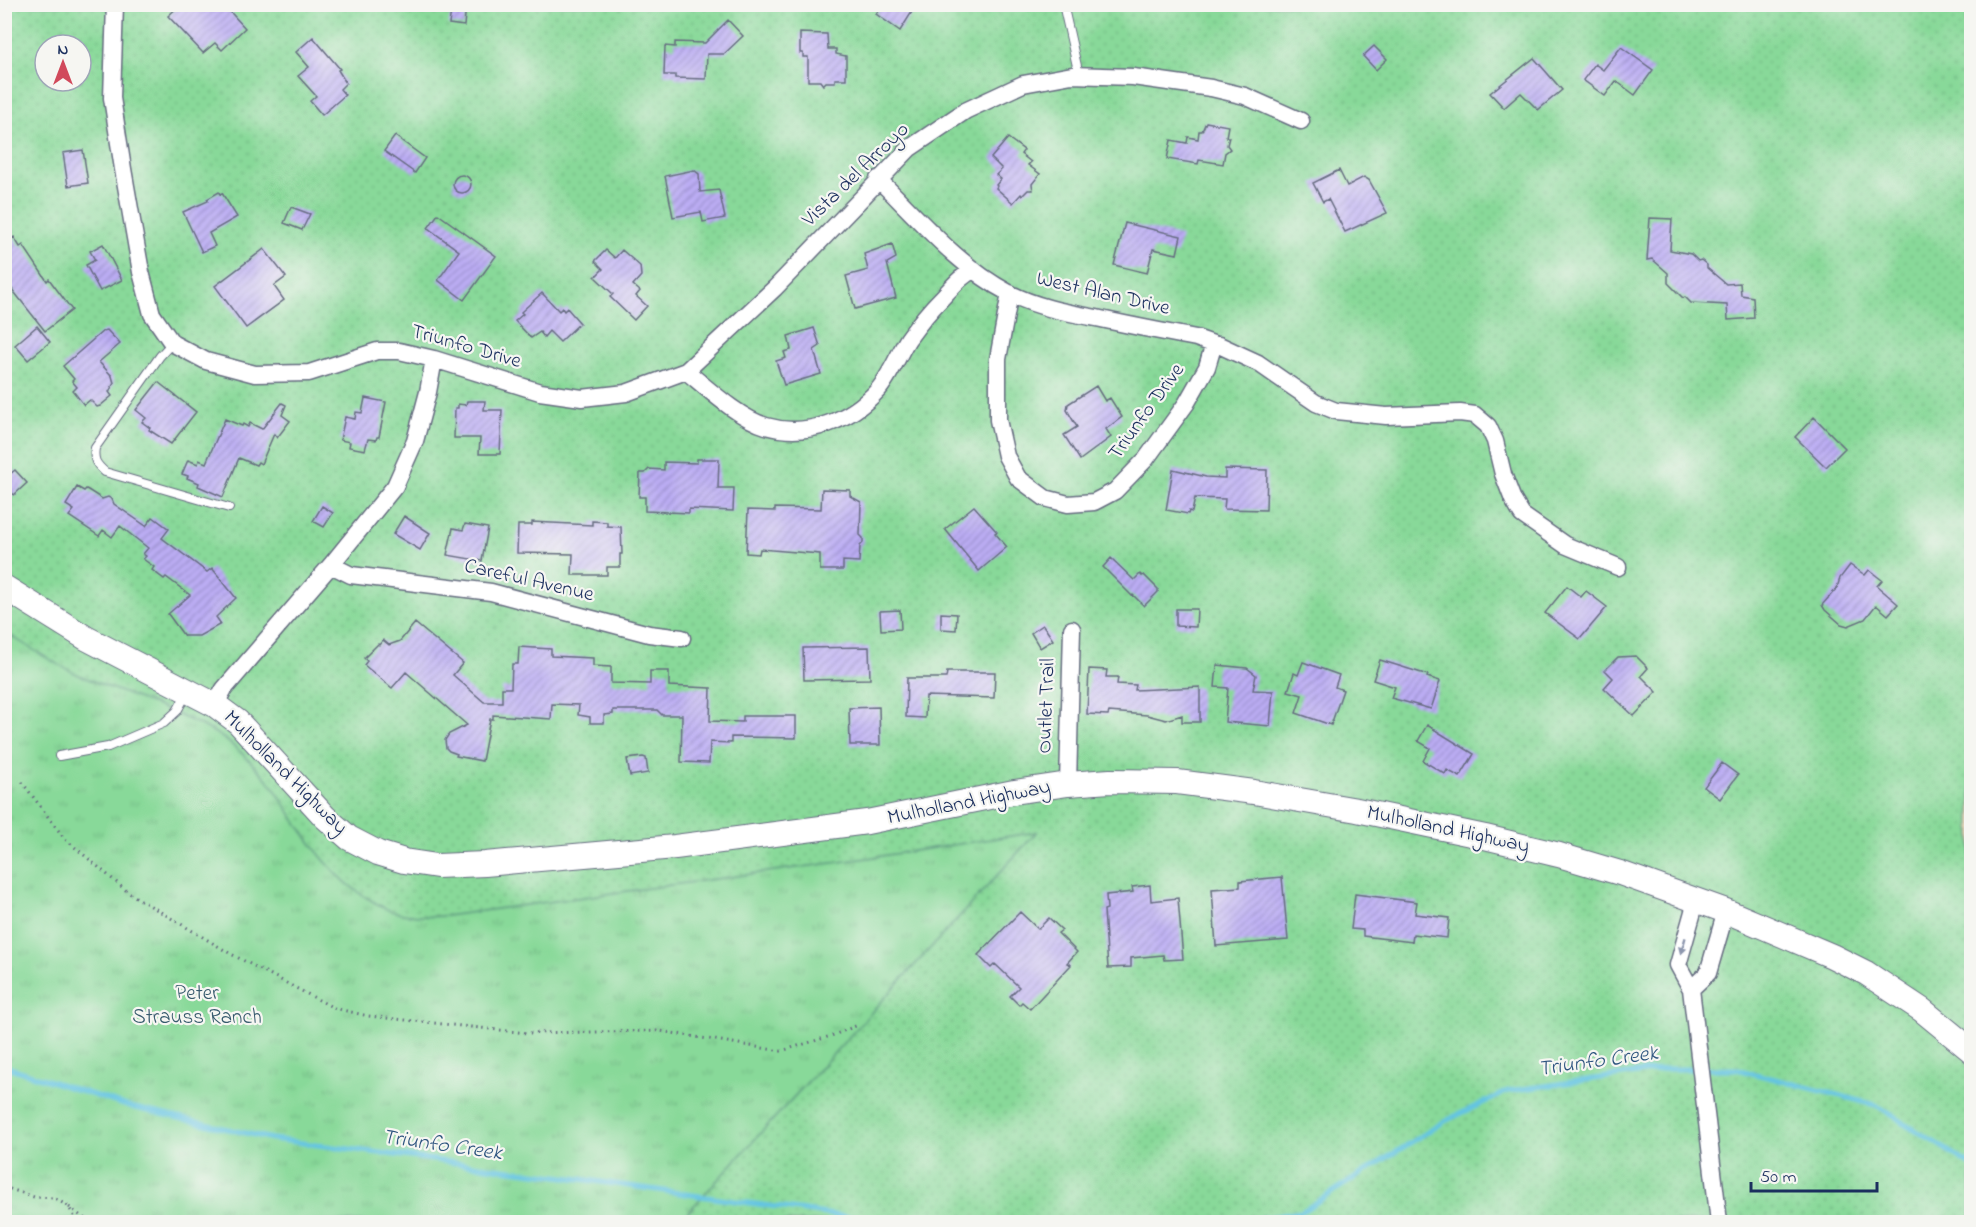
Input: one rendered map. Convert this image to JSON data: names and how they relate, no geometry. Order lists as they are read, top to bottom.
{
  "streets": {
    "main road": ["Mulholland Highway"],
    "street": [
      "Vista del Arroyo",
      "West Alan Drive",
      "Triunfo Drive",
      "Careful Avenue",
      "Outlet Trail"
    ]
  },
  "crossings": [
    ["Vista del Arroyo", "West Alan Drive"],
    ["Vista del Arroyo", "Triunfo Drive"],
    ["West Alan Drive", "Triunfo Drive"],
    ["Outlet Trail", "Mulholland Highway"]
  ],
  "water": ["Triunfo Creek"],
  "parks": ["Peter Strauss Ranch"],
  "scale_bar": "50 m",
  "north": "top"
}
